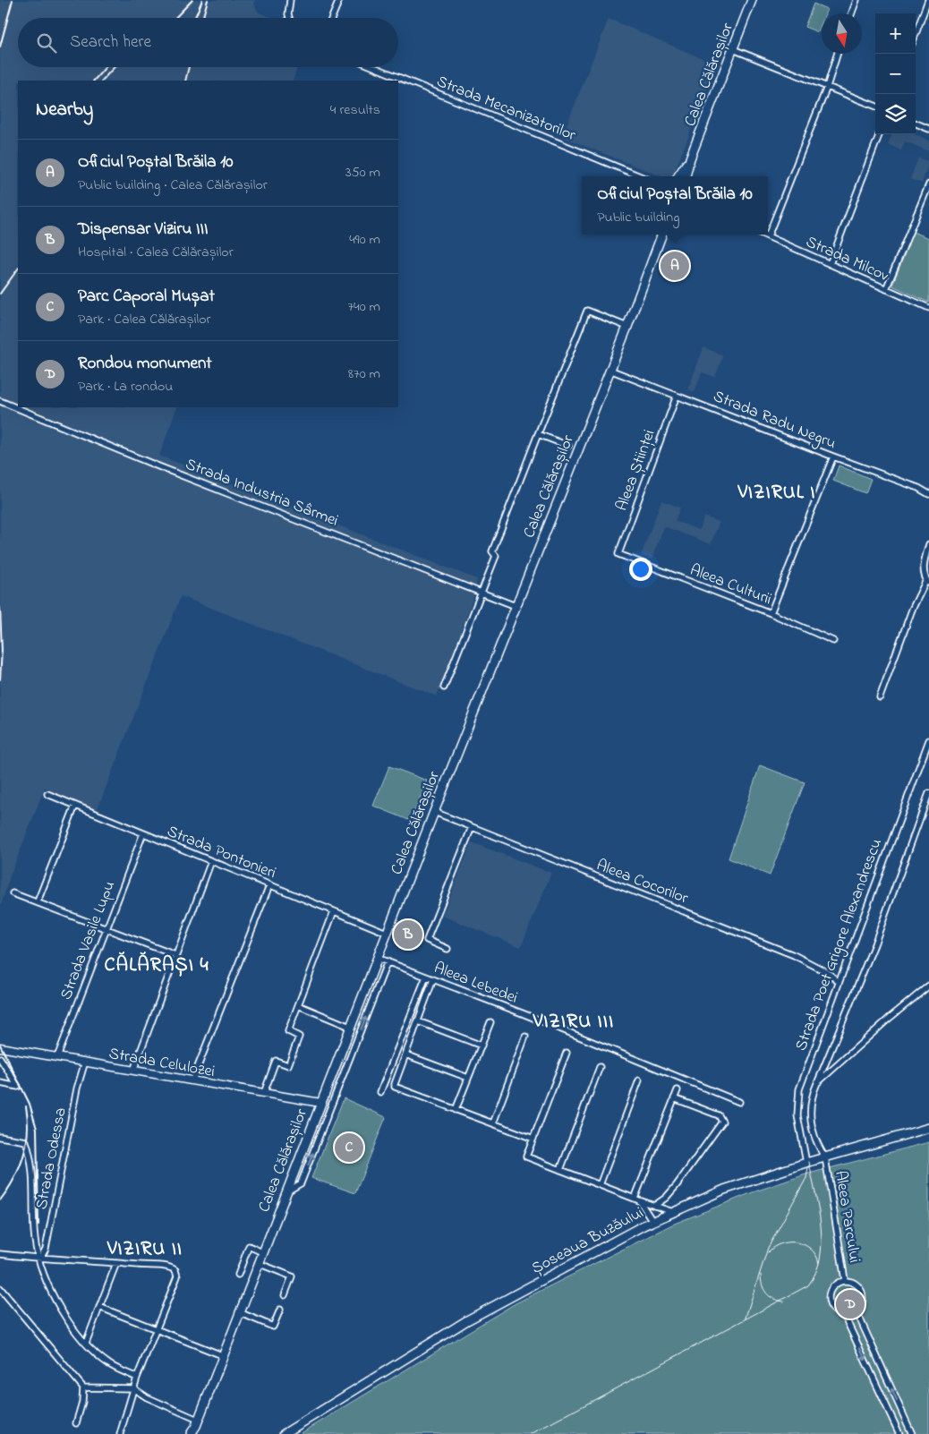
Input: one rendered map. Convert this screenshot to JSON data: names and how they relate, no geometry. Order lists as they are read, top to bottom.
{
  "streets": {
    "main road": ["Calea Călărașilor", "Șoseaua Buzăului"],
    "street": [
      "Strada Mecanizatorilor",
      "Strada Milcov",
      "Strada Radu Negru",
      "Aleea Științei",
      "Strada Industria Sârmei",
      "Aleea Culturii",
      "Strada Pontonieri",
      "Aleea Cocorilor",
      "Strada Vasile Lupu",
      "Strada Poet Grigore Alexandrescu",
      "Aleea Lebedei",
      "Strada Celulozei",
      "Strada Odessa",
      "Aleea Parcului"
    ]
  },
  "crossings": [
    ["Calea Călărașilor", "Strada Radu Negru"],
    ["Calea Călărașilor", "Strada Industria Sârmei"],
    ["Calea Călărașilor", "Strada Pontonieri"],
    ["Calea Călărașilor", "Aleea Cocorilor"],
    ["Calea Călărașilor", "Aleea Lebedei"],
    ["Calea Călărașilor", "Strada Celulozei"],
    ["Strada Radu Negru", "Aleea Științei"],
    ["Aleea Științei", "Aleea Culturii"],
    ["Strada Pontonieri", "Strada Vasile Lupu"],
    ["Aleea Cocorilor", "Strada Poet Grigore Alexandrescu"],
    ["Strada Vasile Lupu", "Strada Celulozei"],
    ["Strada Poet Grigore Alexandrescu", "Aleea Parcului"],
    ["Strada Poet Grigore Alexandrescu", "Șoseaua Buzăului"],
    ["Strada Celulozei", "Strada Odessa"],
    ["Aleea Parcului", "Șoseaua Buzăului"]
  ],
  "districts": [
    "VIZIRUL I",
    "CĂLĂRAȘI 4",
    "VIZIRU III",
    "VIZIRU II"
  ],
  "north": "bottom",
  "page": {
    "map_buttons": ["+", "−"],
    "search": "Search here",
    "heading": ["Nearby", "4 results"],
    "list": [
      {
        "mark": "A",
        "name": "Oficiul Poștal Brăila 10",
        "note": "Public building · Calea Călărașilor",
        "value": "350 m"
      },
      {
        "mark": "B",
        "name": "Dispensar Viziru III",
        "note": "Hospital · Calea Călărașilor",
        "value": "490 m"
      },
      {
        "mark": "C",
        "name": "Parc Caporal Mușat",
        "note": "Park · Calea Călărașilor",
        "value": "740 m"
      },
      {
        "mark": "D",
        "name": "Rondou monument",
        "note": "Park · La rondou",
        "value": "870 m"
      }
    ],
    "popup": ["Oficiul Poștal Brăila 10", "Public building"],
    "pins": [
      "A",
      "B",
      "C",
      "D"
    ]
  }
}
